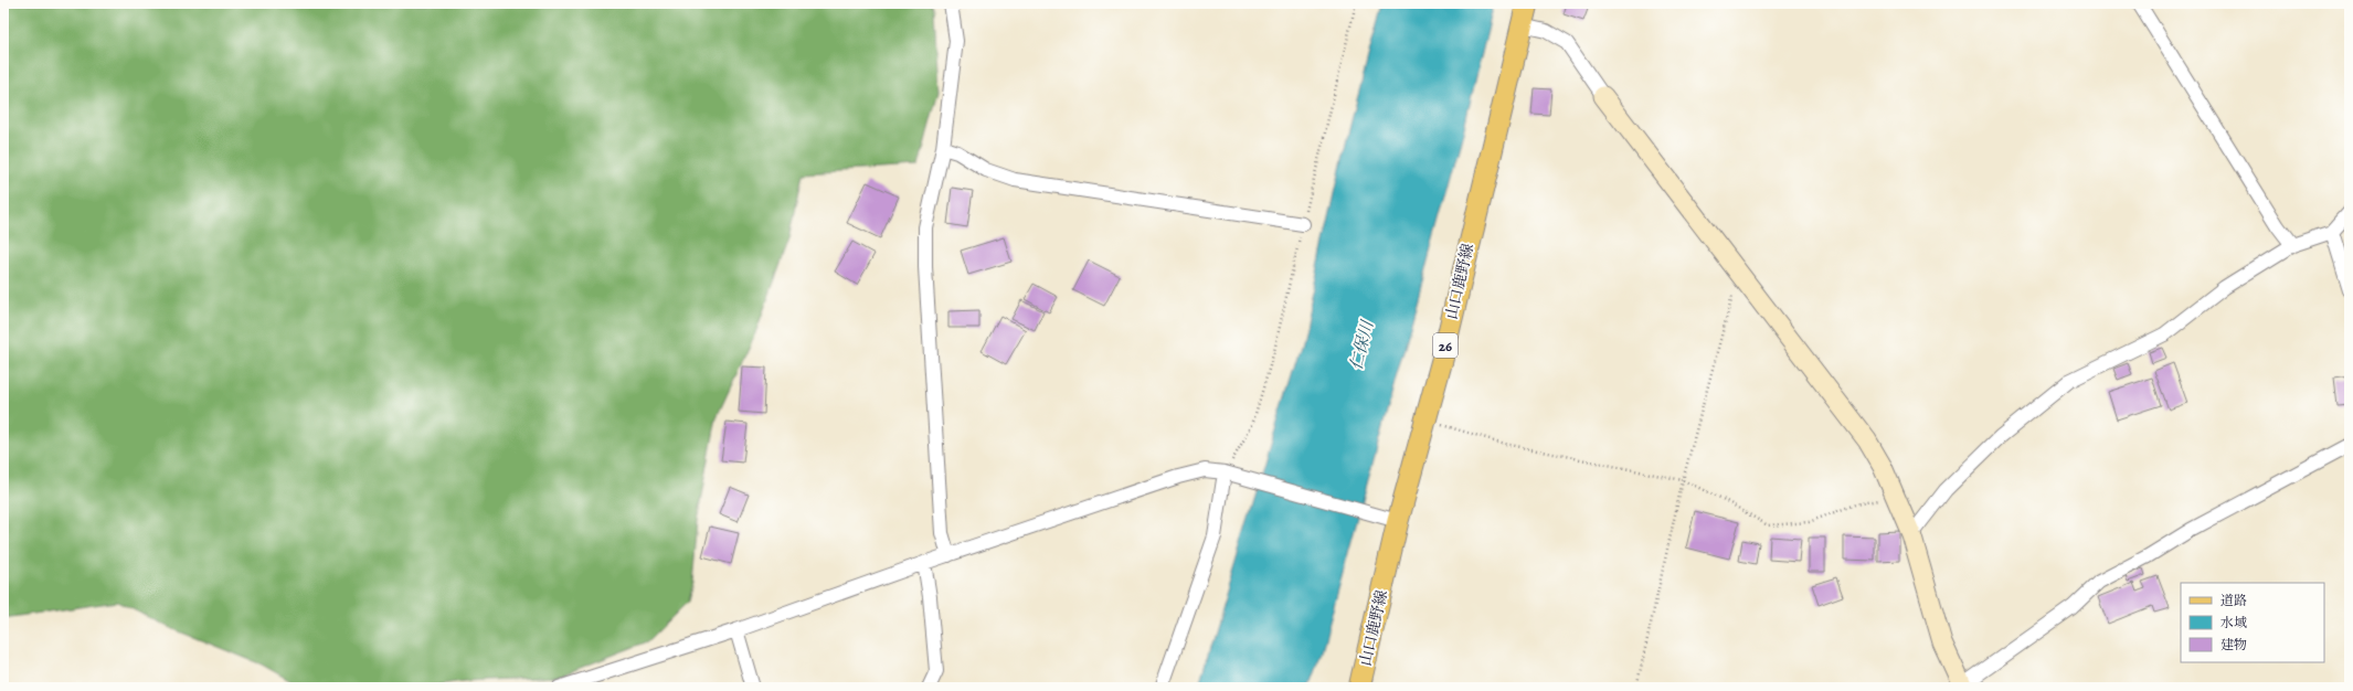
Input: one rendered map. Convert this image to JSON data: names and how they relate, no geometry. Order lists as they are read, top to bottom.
{
  "streets": {
    "main road": ["山口鹿野線", "26"]
  },
  "water": ["仁保川"],
  "legend": ["道路", "水域", "建物"]
}
